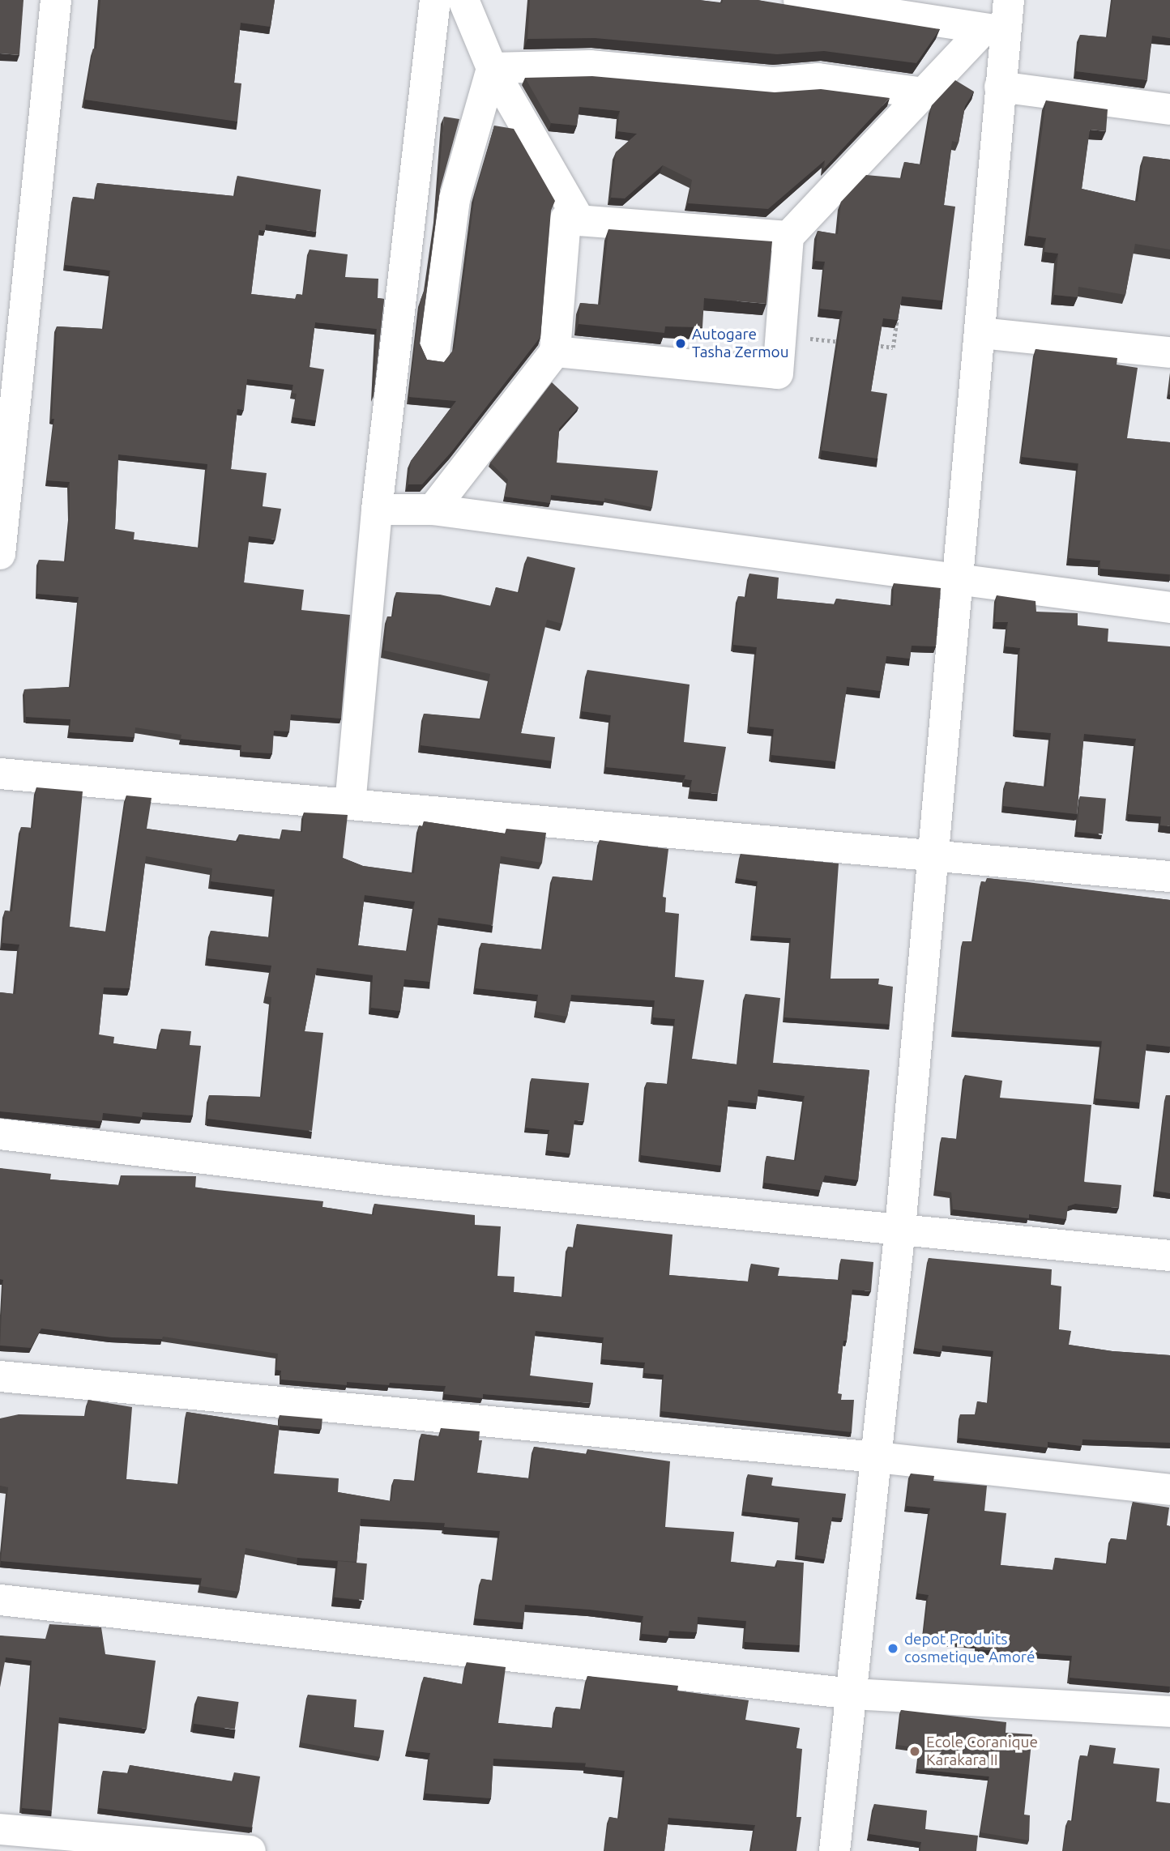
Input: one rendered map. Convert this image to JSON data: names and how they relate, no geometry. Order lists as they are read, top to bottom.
{
  "places": ["Autogare Tasha Zermou", "depot Produits cosmetique Amoré", "Ecole Coranique Karakara II"]
}
